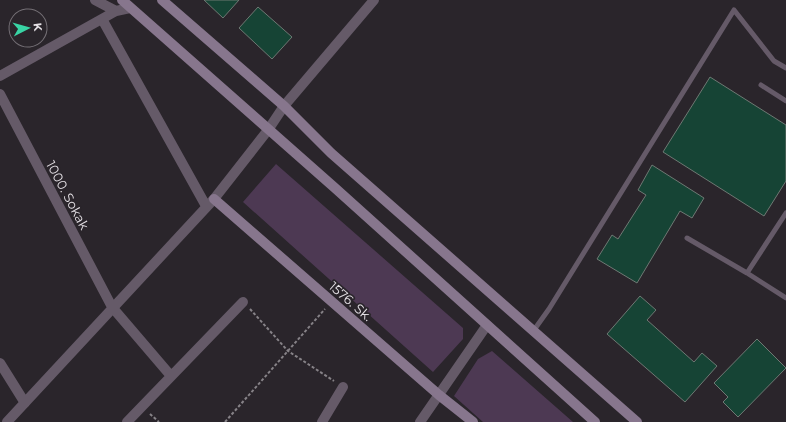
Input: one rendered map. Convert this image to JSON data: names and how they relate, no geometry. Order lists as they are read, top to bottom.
{
  "streets": {
    "street": ["1000. Sokak", "1576. Sk."]
  },
  "north": "right"
}
